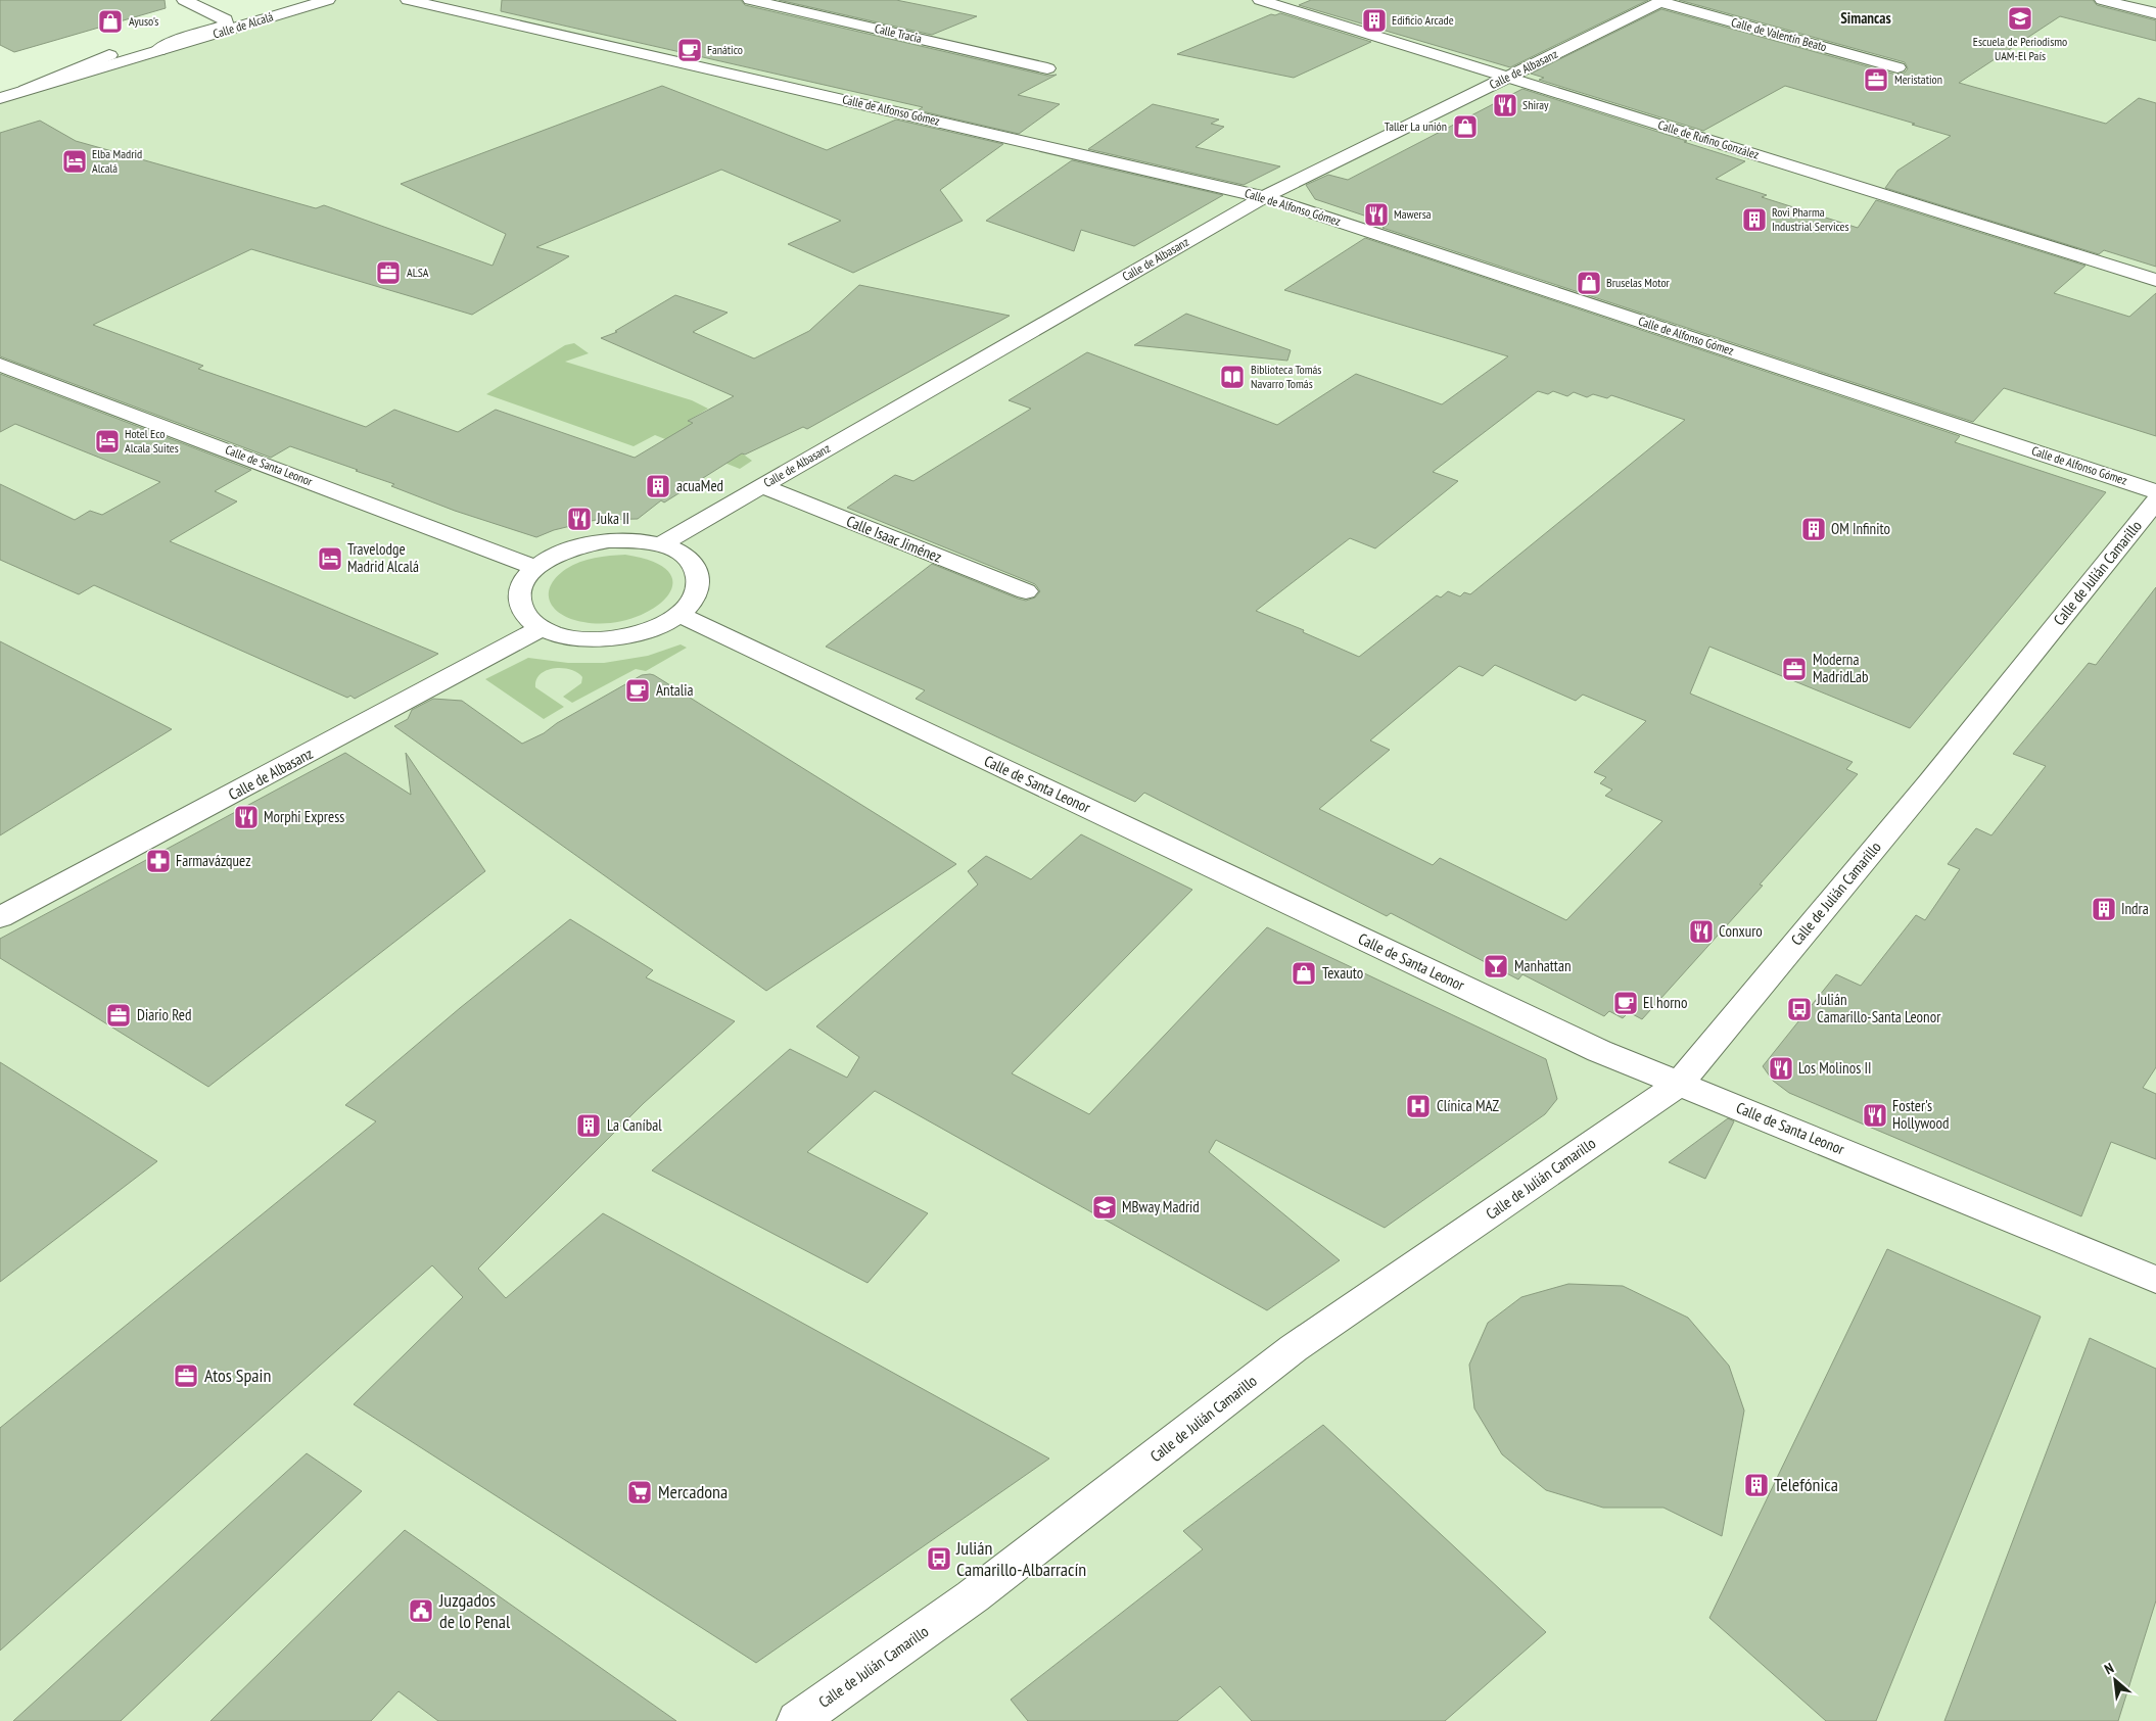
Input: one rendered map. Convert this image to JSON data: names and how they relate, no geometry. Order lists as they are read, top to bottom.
{
  "streets": {
    "street": [
      "Calle de Alcalá",
      "Calle Tracia",
      "Calle de Valentín Beato",
      "Calle de Albasanz",
      "Calle de Alfonso Gómez",
      "Calle de Rufino González",
      "Calle de Santa Leonor",
      "Calle Isaac Jiménez",
      "Calle de Julián Camarillo"
    ]
  },
  "crossings": [
    ["Calle de Valentín Beato", "Calle de Albasanz"],
    ["Calle de Albasanz", "Calle de Alfonso Gómez"],
    ["Calle de Albasanz", "Calle de Rufino González"],
    ["Calle de Albasanz", "Calle de Santa Leonor"],
    ["Calle de Albasanz", "Calle Isaac Jiménez"],
    ["Calle de Santa Leonor", "Calle de Julián Camarillo"]
  ],
  "districts": ["Simancas"],
  "places": {
    "school or university": ["Escuela de Periodismo UAM-El País", "MBway Madrid"],
    "building": [
      "Edificio Arcade",
      "Rovi Pharma Industrial Services",
      "acuaMed",
      "OM Infinito",
      "Indra",
      "La Caníbal",
      "Telefónica"
    ],
    "shop": [
      "Ayuso's",
      "Taller La unión",
      "Bruselas Motor",
      "Texauto"
    ],
    "cafe": ["Fanático", "Antalia", "El horno"],
    "office": [
      "Meristation",
      "ALSA",
      "Moderna MadridLab",
      "Diario Red",
      "Atos Spain"
    ],
    "restaurant": [
      "Shiray",
      "Mawersa",
      "Juka II",
      "Morphi Express",
      "Conxuro",
      "Los Molinos II",
      "Foster's Hollywood"
    ],
    "hotel": ["Elba Madrid Alcalá", "Hotel Eco Alcala Suites", "Travelodge Madrid Alcalá"],
    "library": ["Biblioteca Tomás Navarro Tomás"],
    "pharmacy": ["Farmavázquez"],
    "bar": ["Manhattan"],
    "bus stop": ["Julián Camarillo-Santa Leonor", "Julián Camarillo-Albarracín"],
    "hospital": ["Clínica MAZ"],
    "supermarket": ["Mercadona"],
    "public building": ["Juzgados de lo Penal"]
  },
  "north": "top left"
}
